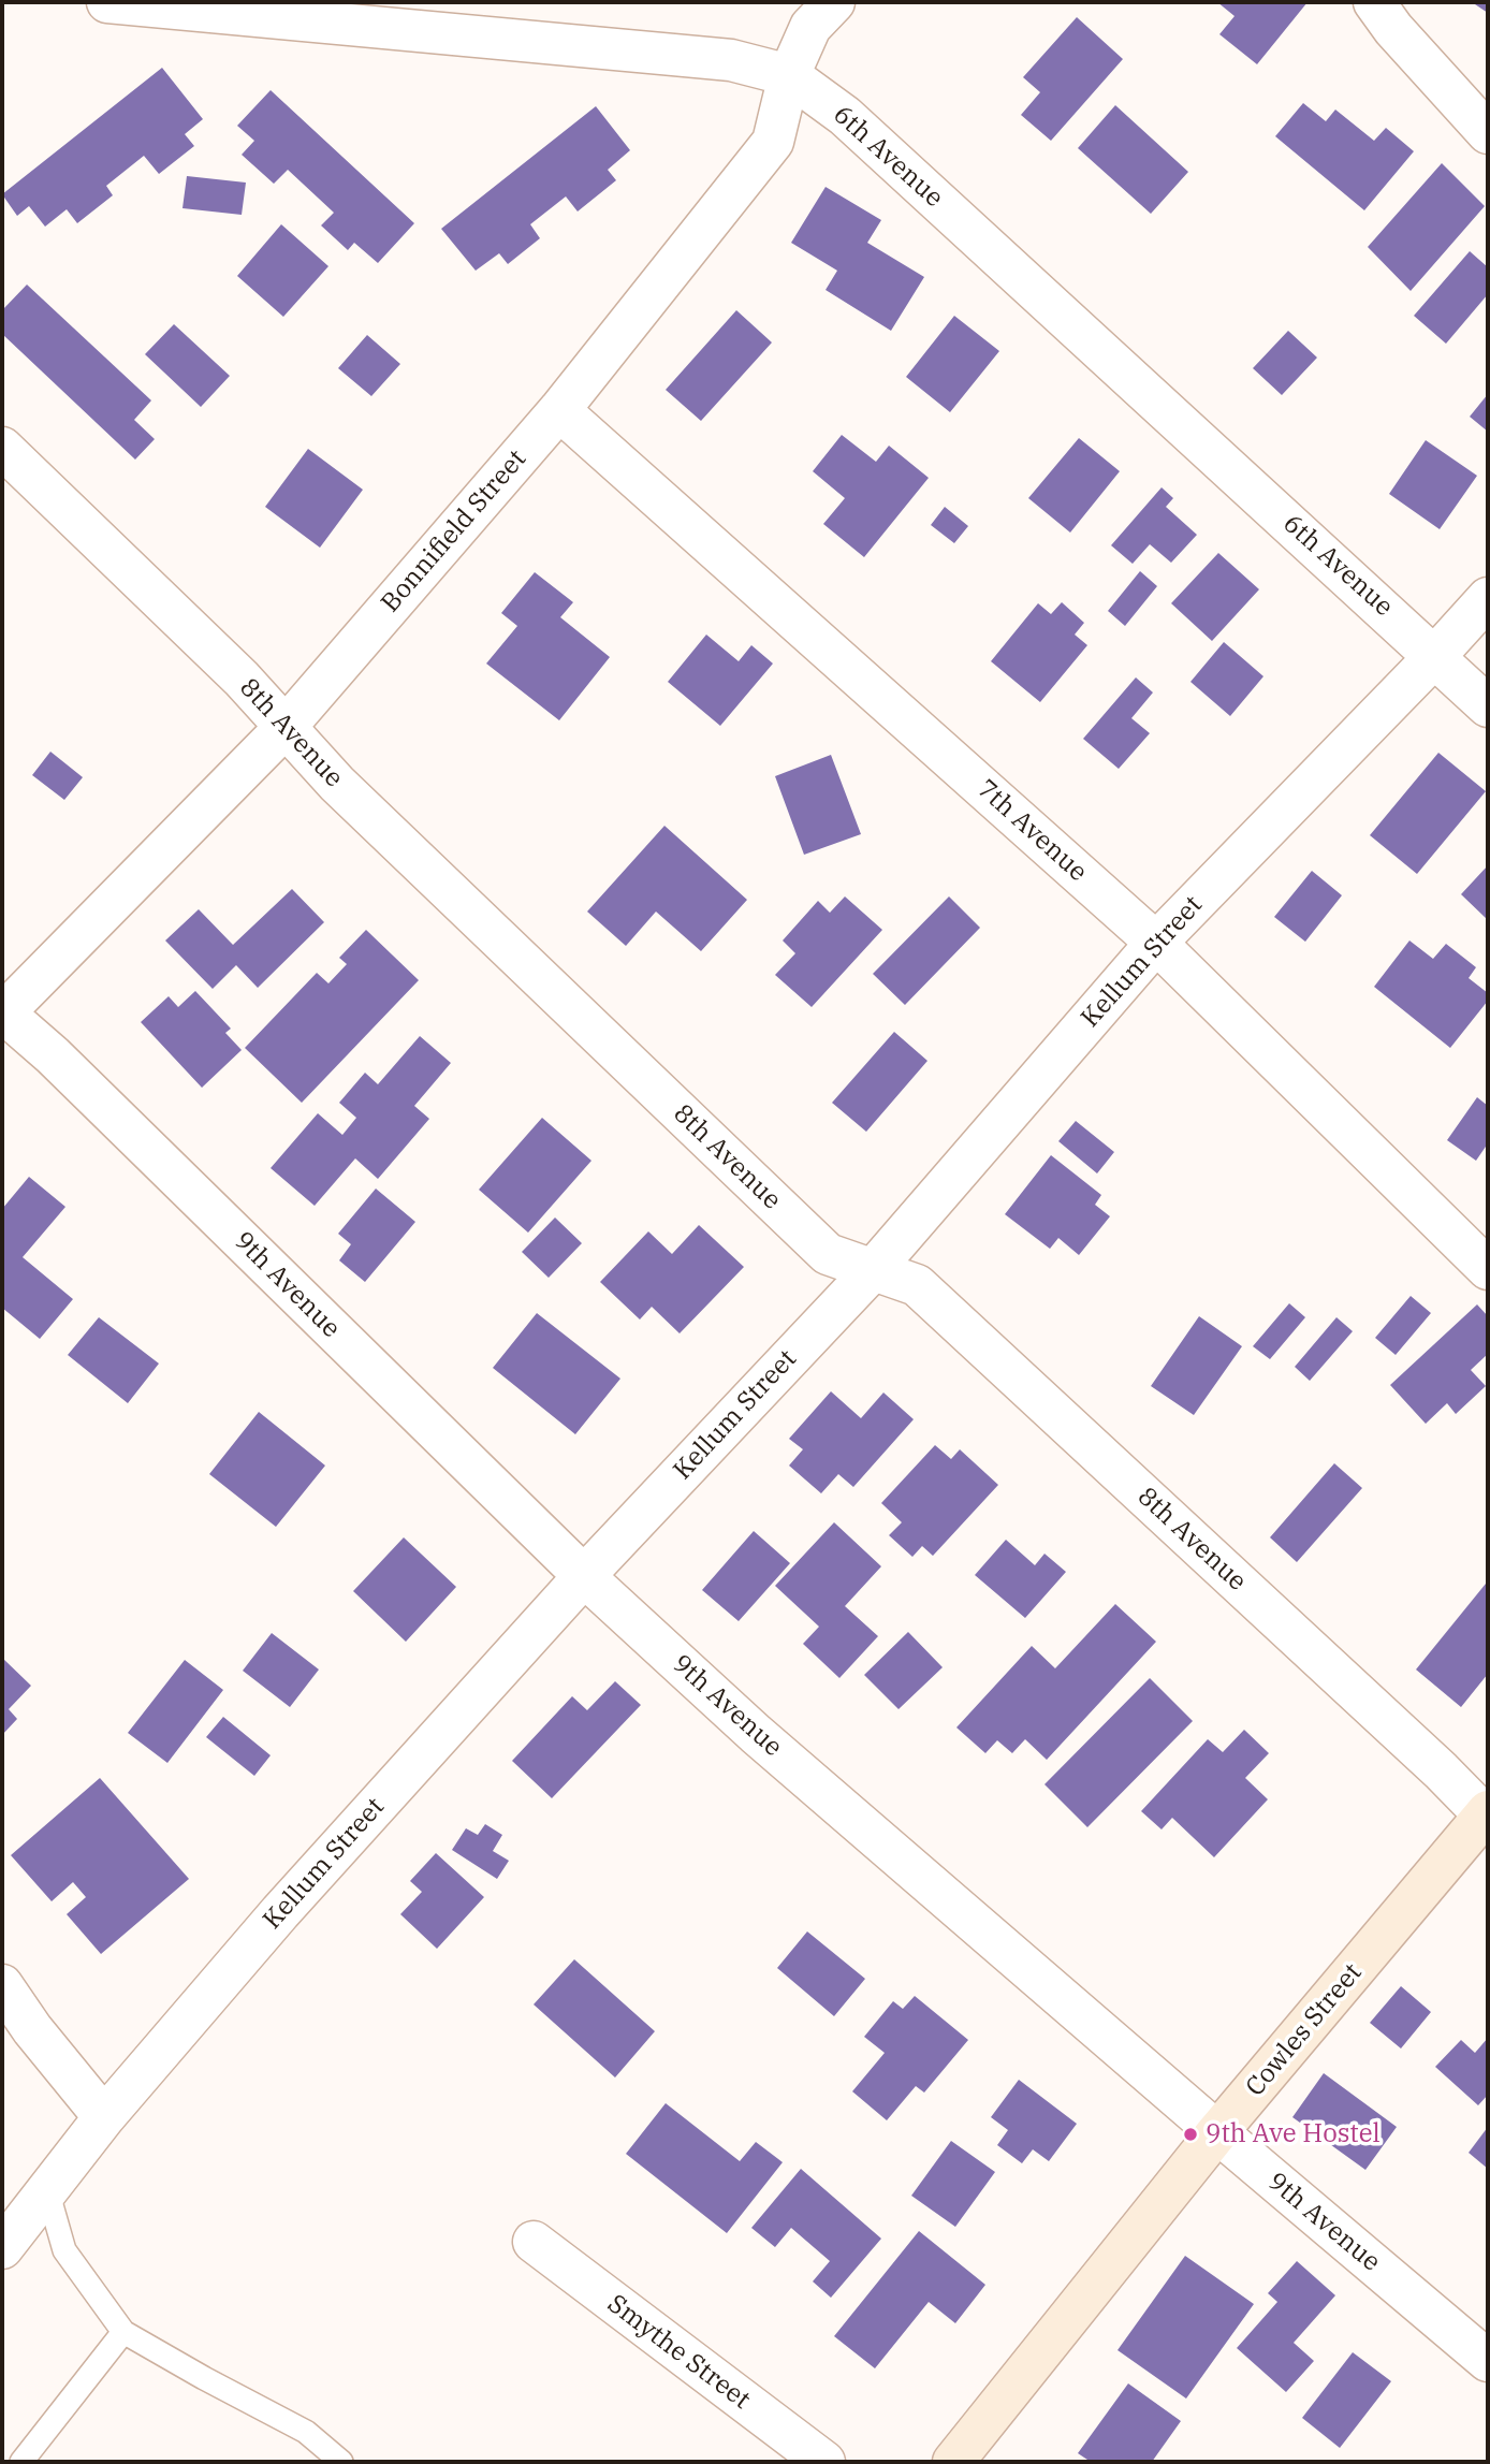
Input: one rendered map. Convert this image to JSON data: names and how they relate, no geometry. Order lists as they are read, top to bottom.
{
  "streets": {
    "main road": ["Cowles Street"],
    "street": [
      "6th Avenue",
      "Bonnifield Street",
      "8th Avenue",
      "7th Avenue",
      "Kellum Street",
      "9th Avenue",
      "Smythe Street"
    ]
  },
  "crossings": [
    ["6th Avenue", "Bonnifield Street"],
    ["6th Avenue", "Kellum Street"],
    ["Bonnifield Street", "8th Avenue"],
    ["Bonnifield Street", "7th Avenue"],
    ["Bonnifield Street", "9th Avenue"],
    ["8th Avenue", "Kellum Street"],
    ["8th Avenue", "Cowles Street"],
    ["7th Avenue", "Kellum Street"],
    ["Kellum Street", "9th Avenue"],
    ["9th Avenue", "Cowles Street"]
  ],
  "places": ["9th Ave Hostel"]
}
